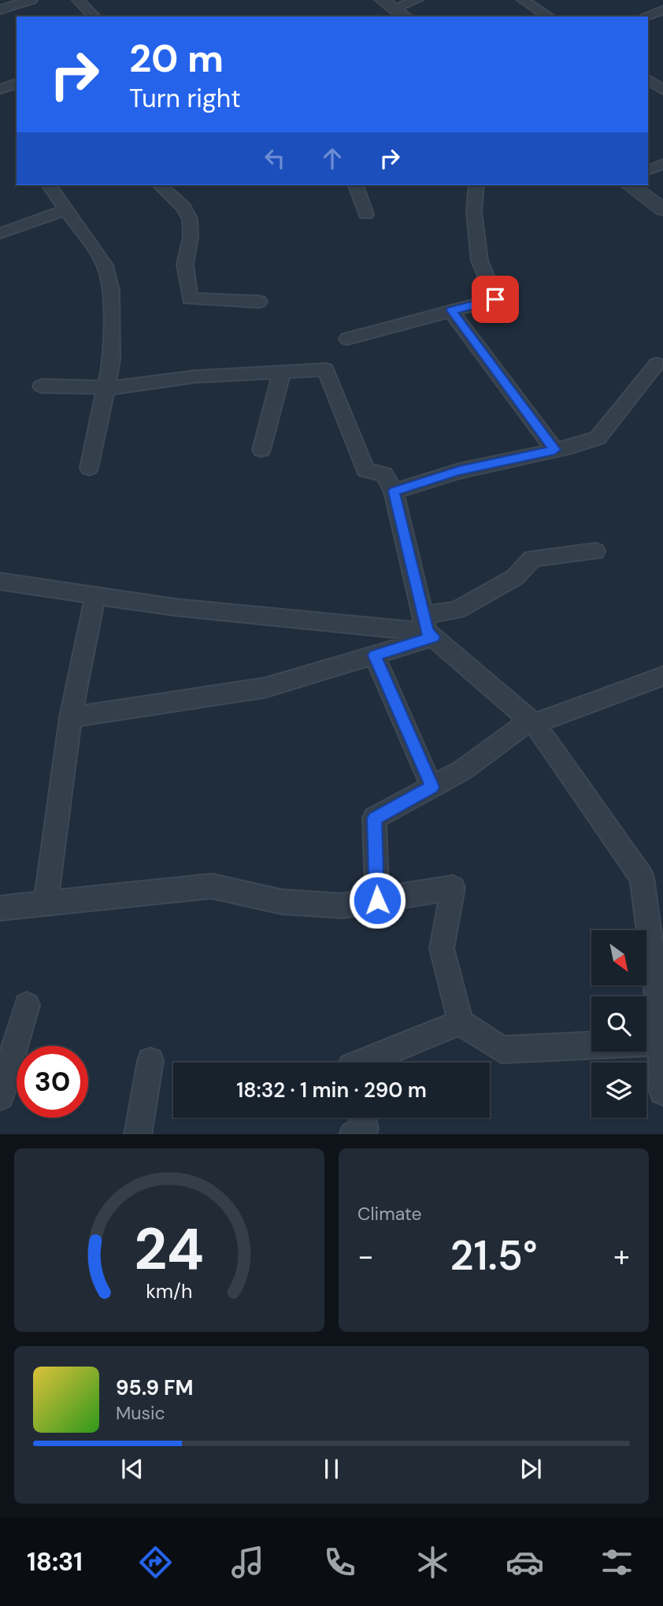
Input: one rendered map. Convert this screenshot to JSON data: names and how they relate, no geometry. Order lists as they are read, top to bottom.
{
  "north": "bottom right",
  "page": {
    "turn": ["20 m", "Turn right"],
    "limit": "30",
    "trip": "18:32 · 1 min · 290 m",
    "tile": "Climate",
    "heat": ["−", "21.5°", "+"],
    "song": ["95.9 FM", "Music"],
    "tabs": "18:31",
    "gauge": ["24", "km/h"]
  }
}
